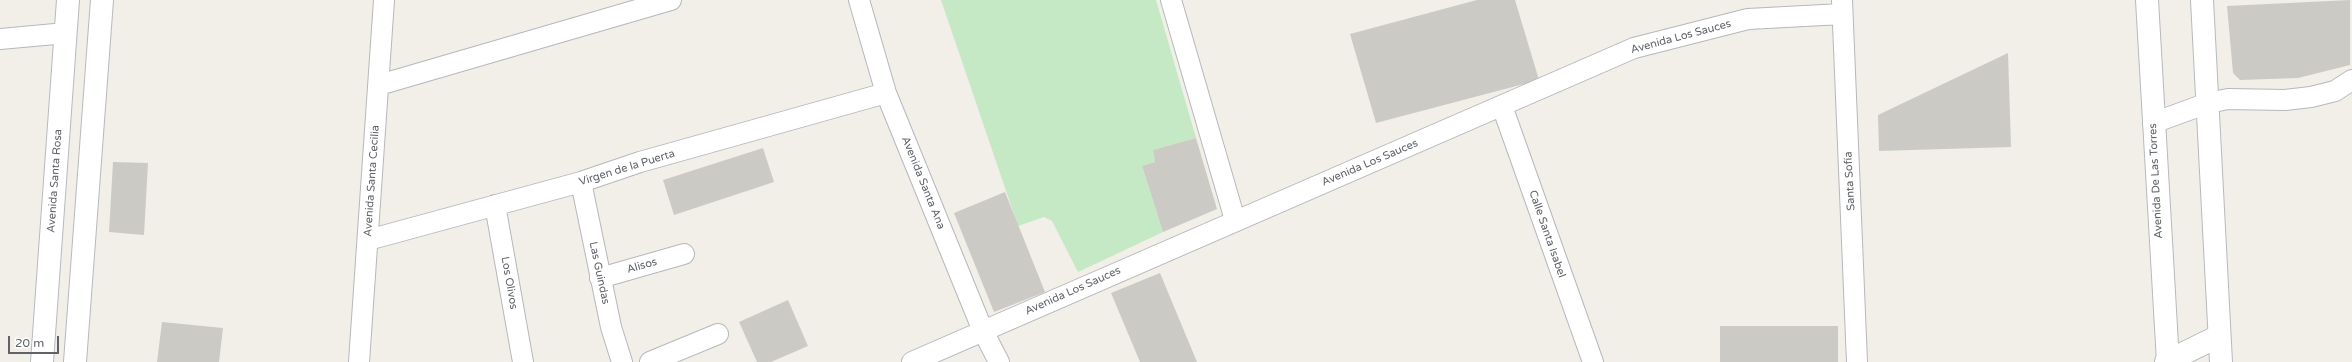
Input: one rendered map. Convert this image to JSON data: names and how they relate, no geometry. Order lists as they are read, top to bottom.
{
  "streets": {
    "main road": ["Avenida Santa Rosa", "Avenida De Las Torres"],
    "street": [
      "Avenida Los Sauces",
      "Virgen de la Puerta",
      "Avenida Santa Cecilia",
      "Santa Sofía",
      "Avenida Santa Ana",
      "Calle Santa Isabel",
      "Alisos",
      "Las Guindas",
      "Los Olivos"
    ]
  },
  "crossings": [
    ["Avenida Los Sauces", "Santa Sofía"],
    ["Avenida Los Sauces", "Avenida Santa Ana"],
    ["Avenida Los Sauces", "Calle Santa Isabel"],
    ["Virgen de la Puerta", "Avenida Santa Cecilia"],
    ["Virgen de la Puerta", "Avenida Santa Ana"],
    ["Virgen de la Puerta", "Las Guindas"],
    ["Virgen de la Puerta", "Los Olivos"],
    ["Alisos", "Las Guindas"]
  ],
  "scale_bar": "20 m"
}
